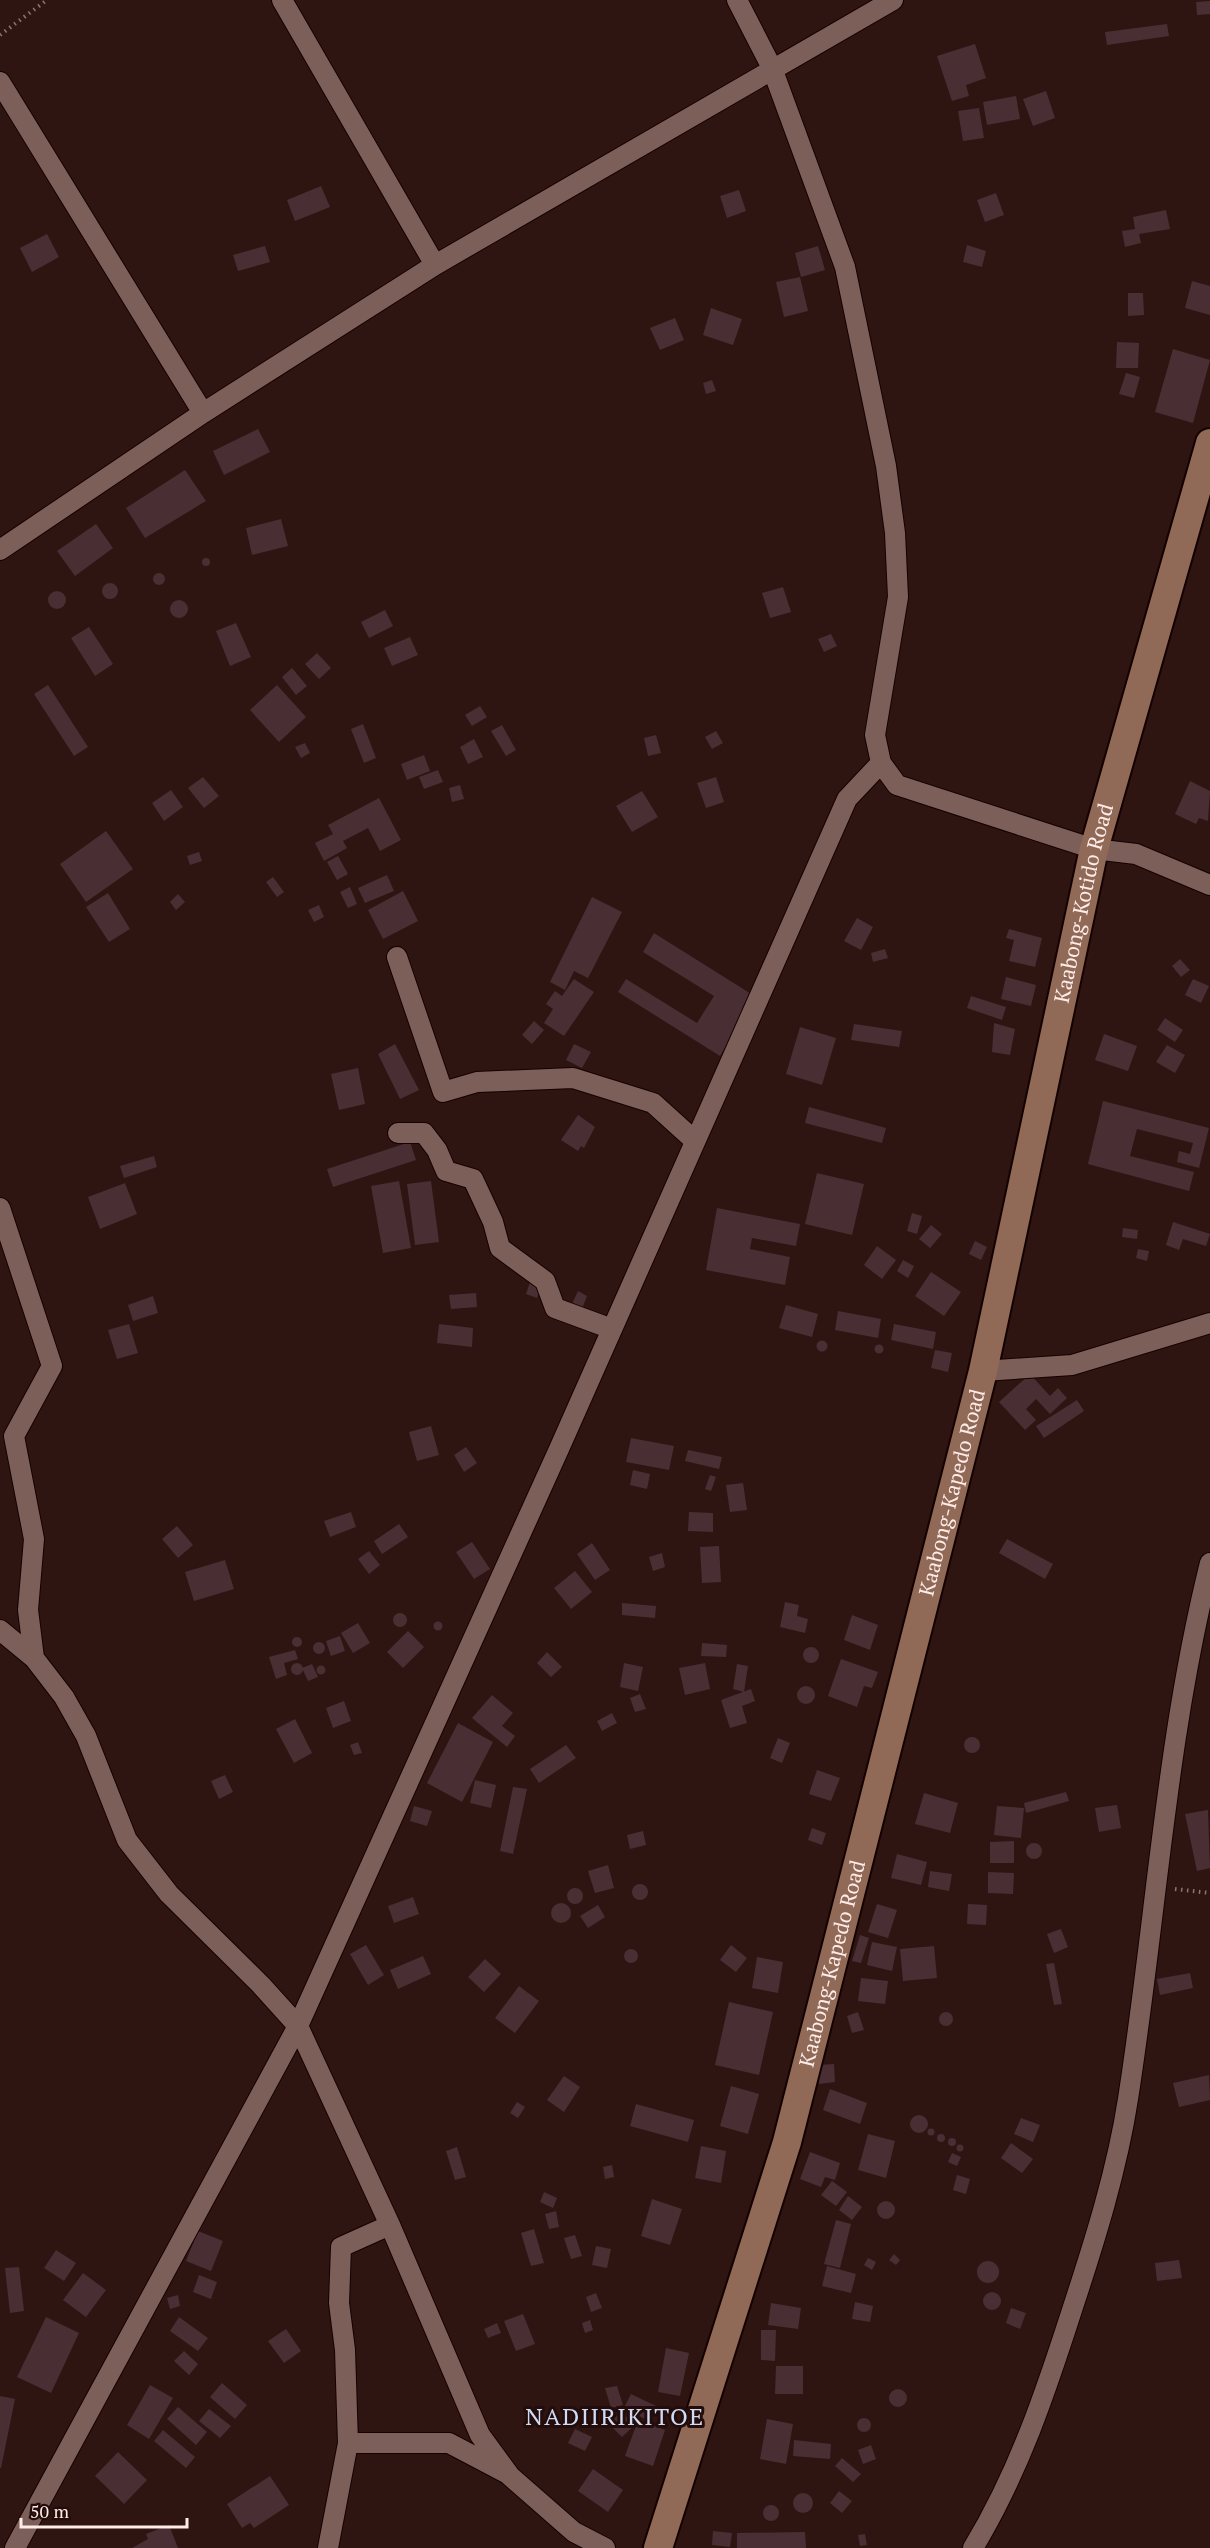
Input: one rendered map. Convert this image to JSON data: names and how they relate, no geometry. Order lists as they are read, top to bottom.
{
  "streets": {
    "main road": ["Kaabong-Kotido Road", "Kaabong-Kapedo Road"]
  },
  "crossings": [
    ["Kaabong-Kotido Road", "Kaabong-Kapedo Road"]
  ],
  "districts": ["NADIIRIKITOE"],
  "scale_bar": "50 m"
}
